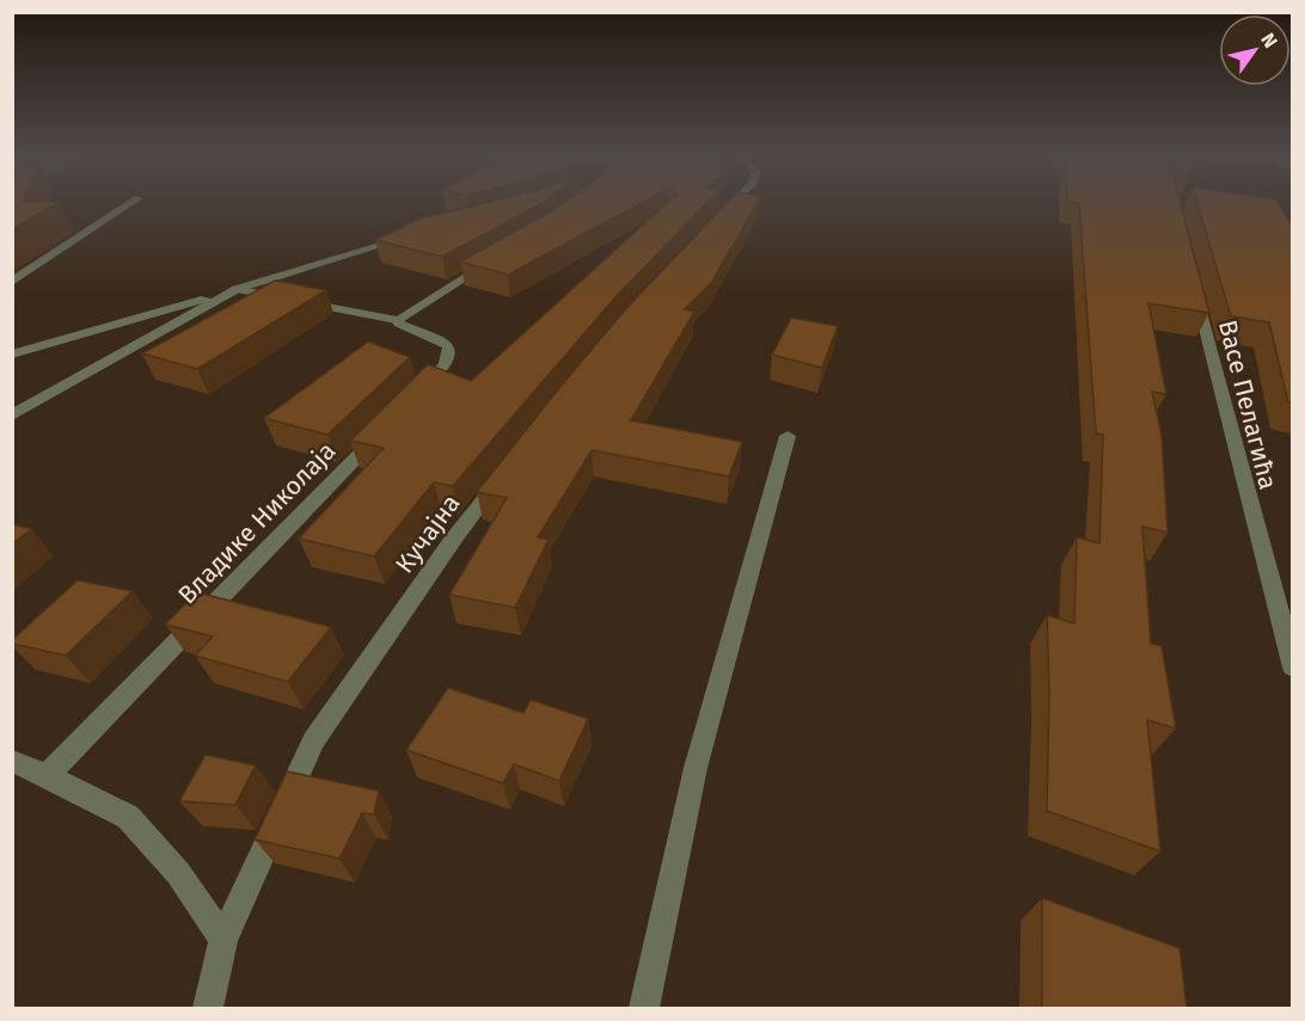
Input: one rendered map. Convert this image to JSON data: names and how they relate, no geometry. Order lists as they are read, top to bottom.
{
  "streets": {
    "street": ["Васе Пелагића", "Владике Николаја", "Кучајна"]
  },
  "north": "top right"
}
